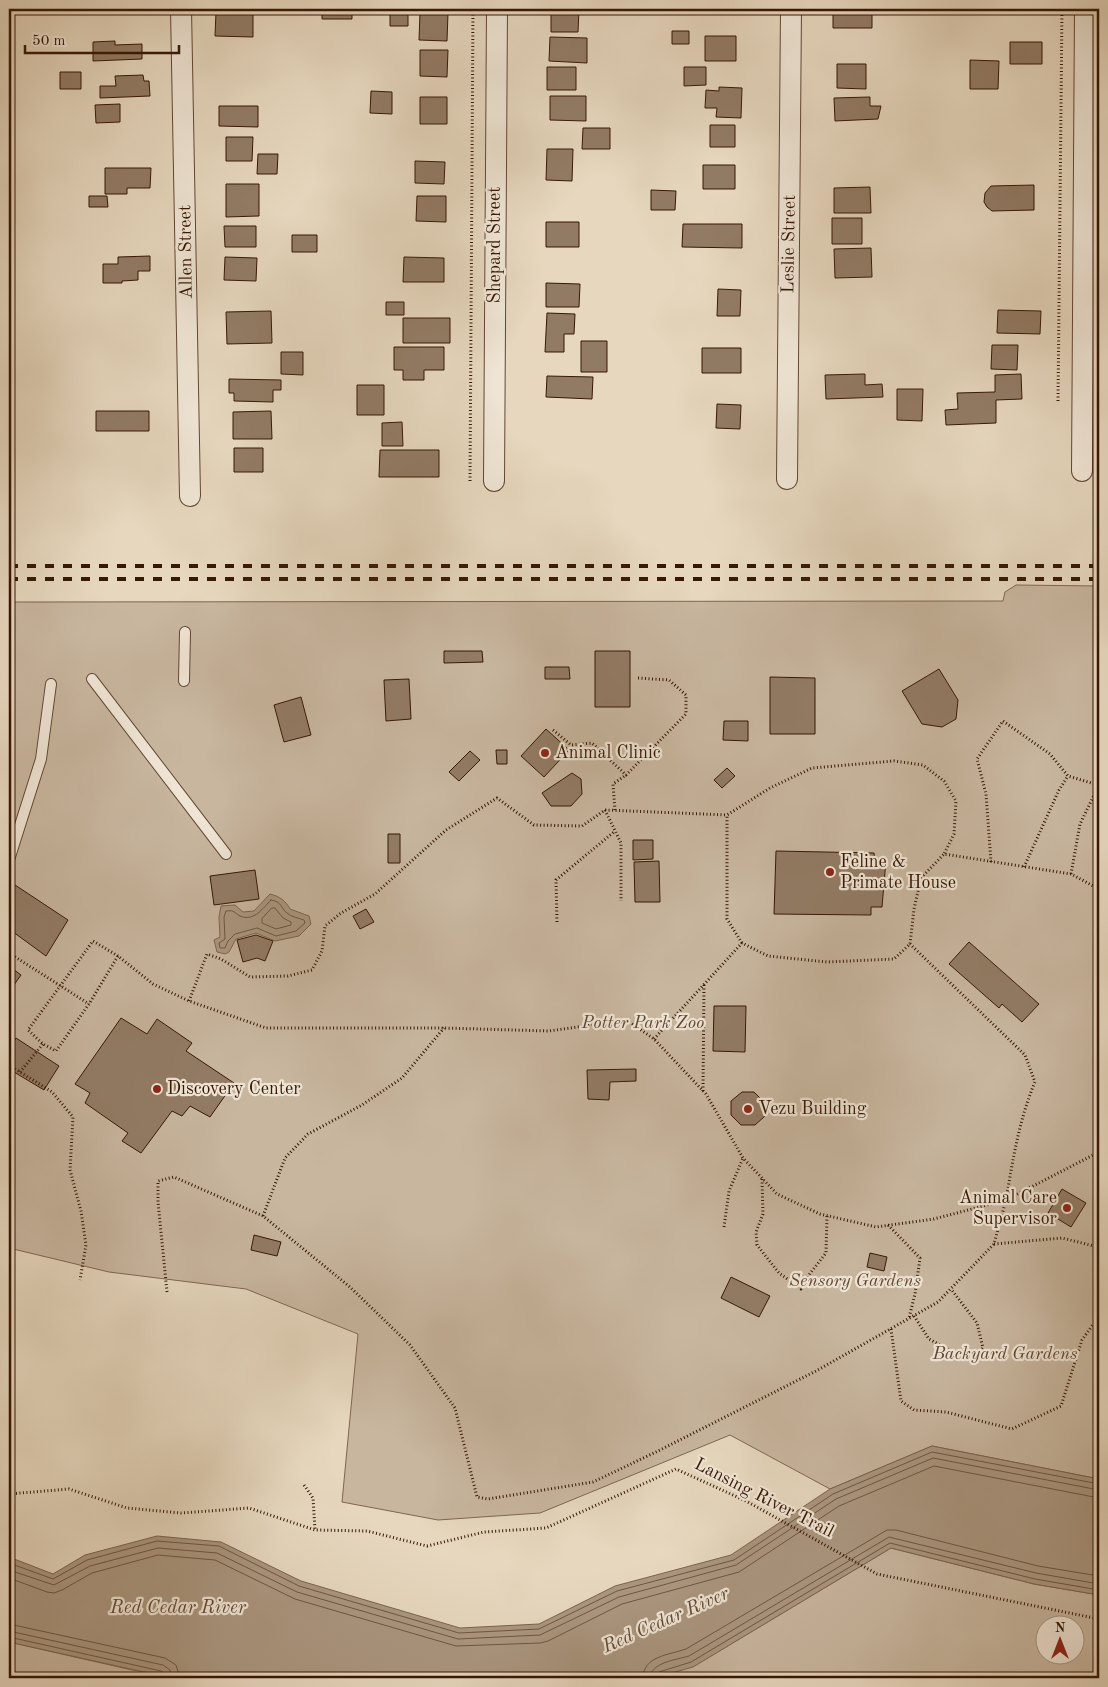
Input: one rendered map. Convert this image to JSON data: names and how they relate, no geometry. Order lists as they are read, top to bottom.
{
  "streets": {
    "street": ["Leslie Street", "Shepard Street", "Allen Street"],
    "path": ["Lansing River Trail"]
  },
  "water": ["Red Cedar River"],
  "parks": ["Potter Park Zoo", "Sensory Gardens", "Backyard Gardens"],
  "places": [
    "Animal Clinic",
    "Feline & Primate House",
    "Discovery Center",
    "Vezu Building",
    "Animal Care Supervisor"
  ],
  "scale_bar": "50 m",
  "north": "top"
}
